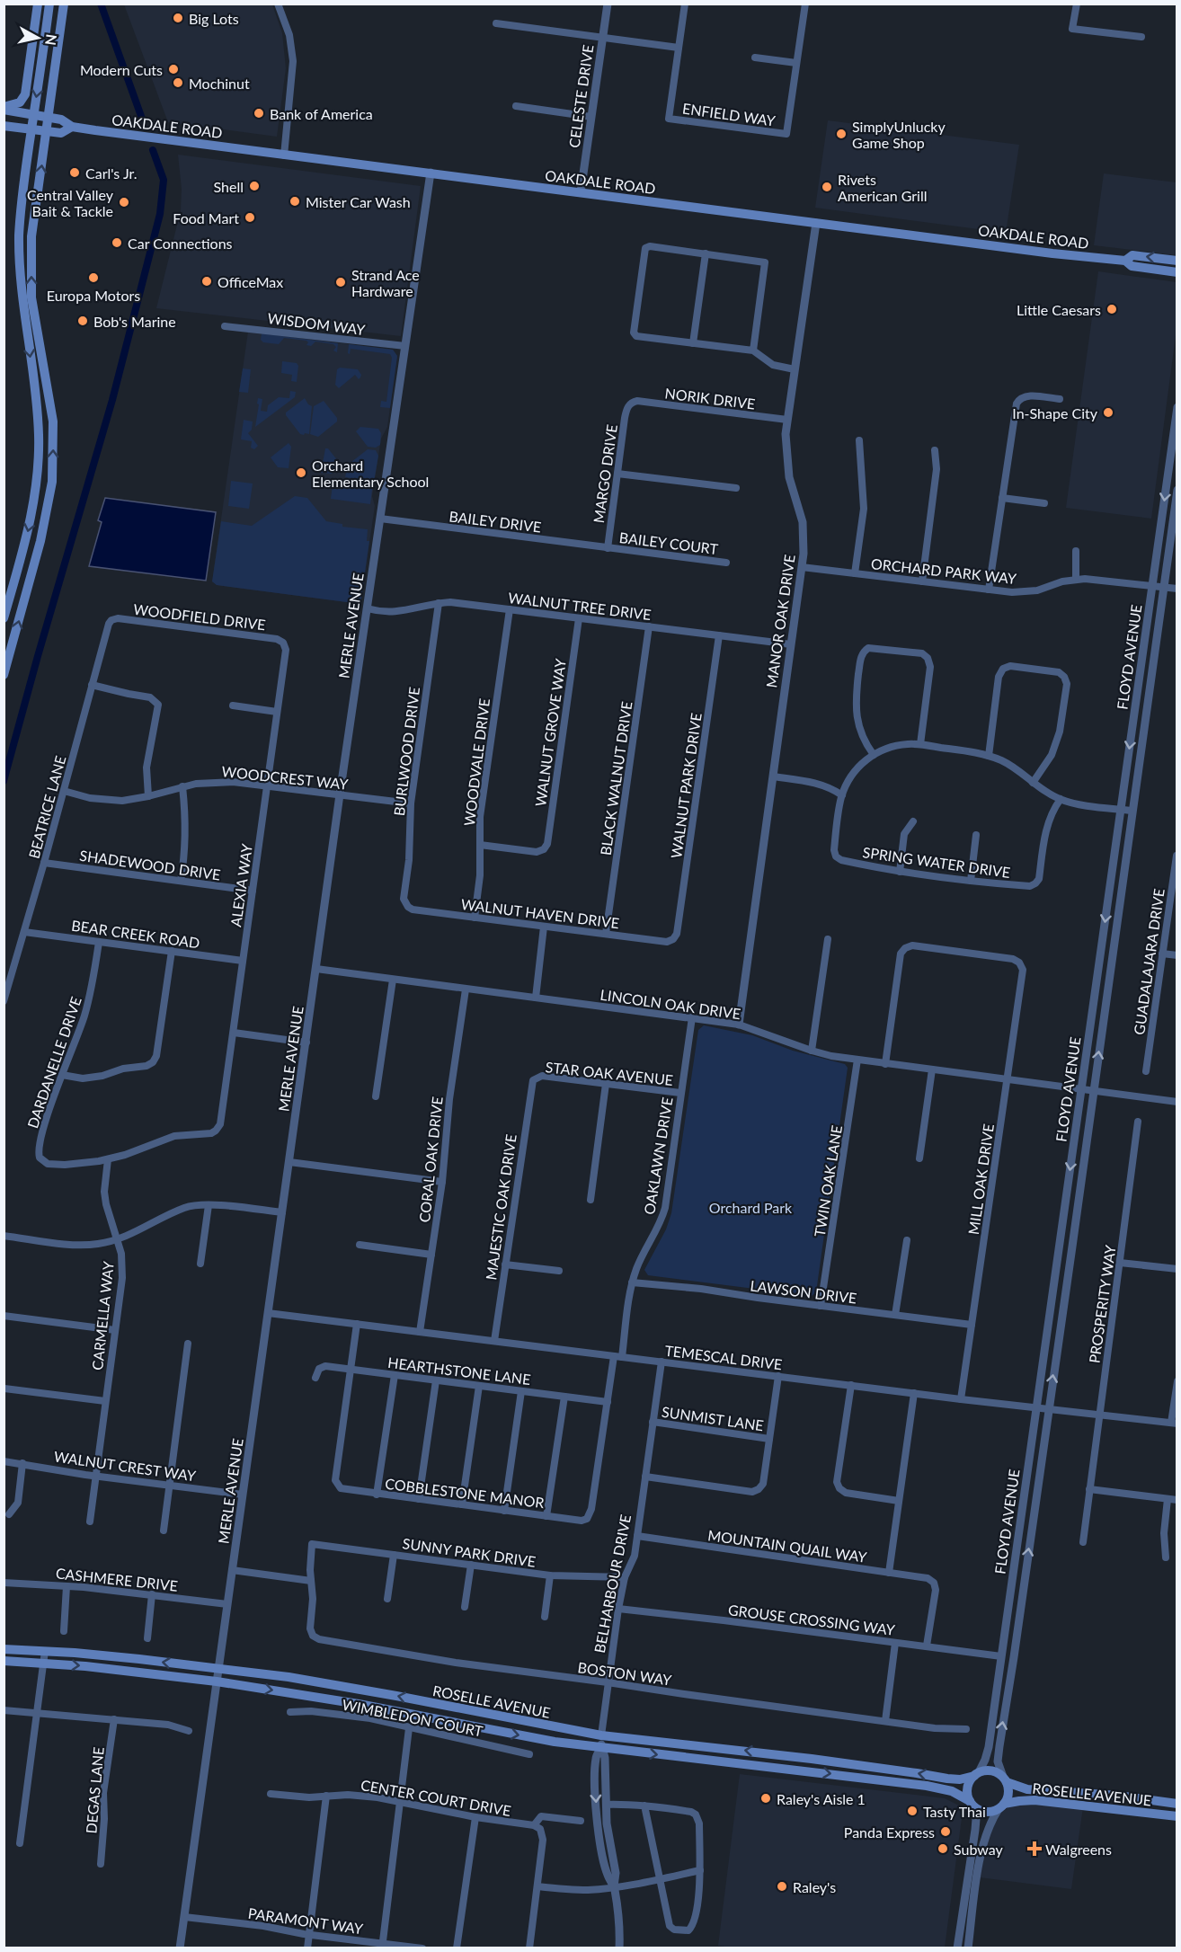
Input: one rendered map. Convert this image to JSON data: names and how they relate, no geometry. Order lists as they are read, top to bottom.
{
  "streets": {
    "main road": ["OAKDALE ROAD", "ROSELLE AVENUE"],
    "street": [
      "CELESTE DRIVE",
      "ENFIELD WAY",
      "WISDOM WAY",
      "NORIK DRIVE",
      "MARGO DRIVE",
      "BAILEY DRIVE",
      "BAILEY COURT",
      "ORCHARD PARK WAY",
      "WALNUT TREE DRIVE",
      "WOODFIELD DRIVE",
      "MANOR OAK DRIVE",
      "MERLE AVENUE",
      "FLOYD AVENUE",
      "WALNUT GROVE WAY",
      "BURLWOOD DRIVE",
      "WOODVALE DRIVE",
      "WOODCREST WAY",
      "BLACK WALNUT DRIVE",
      "WALNUT PARK DRIVE",
      "BEATRICE LANE",
      "SPRING WATER DRIVE",
      "SHADEWOOD DRIVE",
      "ALEXIA WAY",
      "WALNUT HAVEN DRIVE",
      "BEAR CREEK ROAD",
      "GUADALAJARA DRIVE",
      "LINCOLN OAK DRIVE",
      "DARDANELLE DRIVE",
      "STAR OAK AVENUE",
      "OAKLAWN DRIVE",
      "CORAL OAK DRIVE",
      "MILL OAK DRIVE",
      "TWIN OAK LANE",
      "MAJESTIC OAK DRIVE",
      "LAWSON DRIVE",
      "PROSPERITY WAY",
      "CARMELLA WAY",
      "TEMESCAL DRIVE",
      "HEARTHSTONE LANE",
      "SUNMIST LANE",
      "WALNUT CREST WAY",
      "COBBLESTONE MANOR",
      "MOUNTAIN QUAIL WAY",
      "SUNNY PARK DRIVE",
      "CASHMERE DRIVE",
      "BELHARBOUR DRIVE",
      "GROUSE CROSSING WAY",
      "BOSTON WAY",
      "WIMBLEDON COURT",
      "DEGAS LANE",
      "CENTER COURT DRIVE",
      "PARAMONT WAY"
    ]
  },
  "crossings": [
    ["CELESTE DRIVE", "OAKDALE ROAD"],
    ["OAKDALE ROAD", "MANOR OAK DRIVE"],
    ["OAKDALE ROAD", "MERLE AVENUE"],
    ["WISDOM WAY", "MERLE AVENUE"],
    ["NORIK DRIVE", "MARGO DRIVE"],
    ["NORIK DRIVE", "MANOR OAK DRIVE"],
    ["MARGO DRIVE", "BAILEY DRIVE"],
    ["MARGO DRIVE", "BAILEY COURT"],
    ["BAILEY DRIVE", "BAILEY COURT"],
    ["BAILEY DRIVE", "MERLE AVENUE"],
    ["ORCHARD PARK WAY", "MANOR OAK DRIVE"],
    ["ORCHARD PARK WAY", "FLOYD AVENUE"],
    ["WALNUT TREE DRIVE", "MANOR OAK DRIVE"],
    ["WALNUT TREE DRIVE", "MERLE AVENUE"],
    ["WALNUT TREE DRIVE", "WALNUT GROVE WAY"],
    ["WALNUT TREE DRIVE", "BURLWOOD DRIVE"],
    ["WALNUT TREE DRIVE", "WOODVALE DRIVE"],
    ["WALNUT TREE DRIVE", "BLACK WALNUT DRIVE"],
    ["WALNUT TREE DRIVE", "WALNUT PARK DRIVE"],
    ["WOODFIELD DRIVE", "BEATRICE LANE"],
    ["WOODFIELD DRIVE", "ALEXIA WAY"],
    ["MANOR OAK DRIVE", "LINCOLN OAK DRIVE"],
    ["MERLE AVENUE", "WOODCREST WAY"],
    ["MERLE AVENUE", "LINCOLN OAK DRIVE"],
    ["MERLE AVENUE", "TEMESCAL DRIVE"],
    ["MERLE AVENUE", "WALNUT CREST WAY"],
    ["MERLE AVENUE", "CASHMERE DRIVE"],
    ["MERLE AVENUE", "ROSELLE AVENUE"],
    ["MERLE AVENUE", "PARAMONT WAY"],
    ["FLOYD AVENUE", "LINCOLN OAK DRIVE"],
    ["FLOYD AVENUE", "TEMESCAL DRIVE"],
    ["FLOYD AVENUE", "GROUSE CROSSING WAY"],
    ["FLOYD AVENUE", "ROSELLE AVENUE"],
    ["WALNUT GROVE WAY", "WOODVALE DRIVE"],
    ["BURLWOOD DRIVE", "WOODCREST WAY"],
    ["BURLWOOD DRIVE", "WALNUT HAVEN DRIVE"],
    ["WOODVALE DRIVE", "WALNUT HAVEN DRIVE"],
    ["WOODCREST WAY", "BEATRICE LANE"],
    ["WOODCREST WAY", "ALEXIA WAY"],
    ["BLACK WALNUT DRIVE", "WALNUT HAVEN DRIVE"],
    ["WALNUT PARK DRIVE", "WALNUT HAVEN DRIVE"],
    ["BEATRICE LANE", "SHADEWOOD DRIVE"],
    ["BEATRICE LANE", "BEAR CREEK ROAD"],
    ["SHADEWOOD DRIVE", "ALEXIA WAY"],
    ["ALEXIA WAY", "BEAR CREEK ROAD"],
    ["ALEXIA WAY", "DARDANELLE DRIVE"],
    ["ALEXIA WAY", "CARMELLA WAY"],
    ["BEAR CREEK ROAD", "DARDANELLE DRIVE"],
    ["LINCOLN OAK DRIVE", "OAKLAWN DRIVE"],
    ["LINCOLN OAK DRIVE", "CORAL OAK DRIVE"],
    ["LINCOLN OAK DRIVE", "MILL OAK DRIVE"],
    ["LINCOLN OAK DRIVE", "TWIN OAK LANE"],
    ["DARDANELLE DRIVE", "CARMELLA WAY"],
    ["STAR OAK AVENUE", "OAKLAWN DRIVE"],
    ["STAR OAK AVENUE", "MAJESTIC OAK DRIVE"],
    ["OAKLAWN DRIVE", "LAWSON DRIVE"],
    ["OAKLAWN DRIVE", "TEMESCAL DRIVE"],
    ["CORAL OAK DRIVE", "TEMESCAL DRIVE"],
    ["MILL OAK DRIVE", "LAWSON DRIVE"],
    ["MILL OAK DRIVE", "TEMESCAL DRIVE"],
    ["TWIN OAK LANE", "LAWSON DRIVE"],
    ["MAJESTIC OAK DRIVE", "TEMESCAL DRIVE"],
    ["PROSPERITY WAY", "TEMESCAL DRIVE"],
    ["CARMELLA WAY", "WALNUT CREST WAY"],
    ["TEMESCAL DRIVE", "COBBLESTONE MANOR"],
    ["TEMESCAL DRIVE", "BELHARBOUR DRIVE"],
    ["HEARTHSTONE LANE", "COBBLESTONE MANOR"],
    ["SUNMIST LANE", "BELHARBOUR DRIVE"],
    ["MOUNTAIN QUAIL WAY", "BELHARBOUR DRIVE"],
    ["MOUNTAIN QUAIL WAY", "GROUSE CROSSING WAY"],
    ["SUNNY PARK DRIVE", "BELHARBOUR DRIVE"],
    ["SUNNY PARK DRIVE", "BOSTON WAY"],
    ["BELHARBOUR DRIVE", "GROUSE CROSSING WAY"],
    ["BELHARBOUR DRIVE", "BOSTON WAY"],
    ["BELHARBOUR DRIVE", "ROSELLE AVENUE"]
  ],
  "parks": ["Orchard Park"],
  "places": {
    "other": [
      "Big Lots",
      "Modern Cuts",
      "Mochinut",
      "Bank of America",
      "SimplyUnlucky Game Shop",
      "Carl's Jr.",
      "Shell",
      "Rivets American Grill",
      "Mister Car Wash",
      "Central Valley Bait & Tackle",
      "Food Mart",
      "Car Connections",
      "Europa Motors",
      "OfficeMax",
      "Strand Ace Hardware",
      "Little Caesars",
      "Bob's Marine",
      "In-Shape City",
      "Orchard Elementary School",
      "Raley's Aisle 1",
      "Tasty Thai",
      "Panda Express",
      "Subway",
      "Raley's"
    ],
    "health": ["Walgreens"]
  },
  "north": "right"
}
